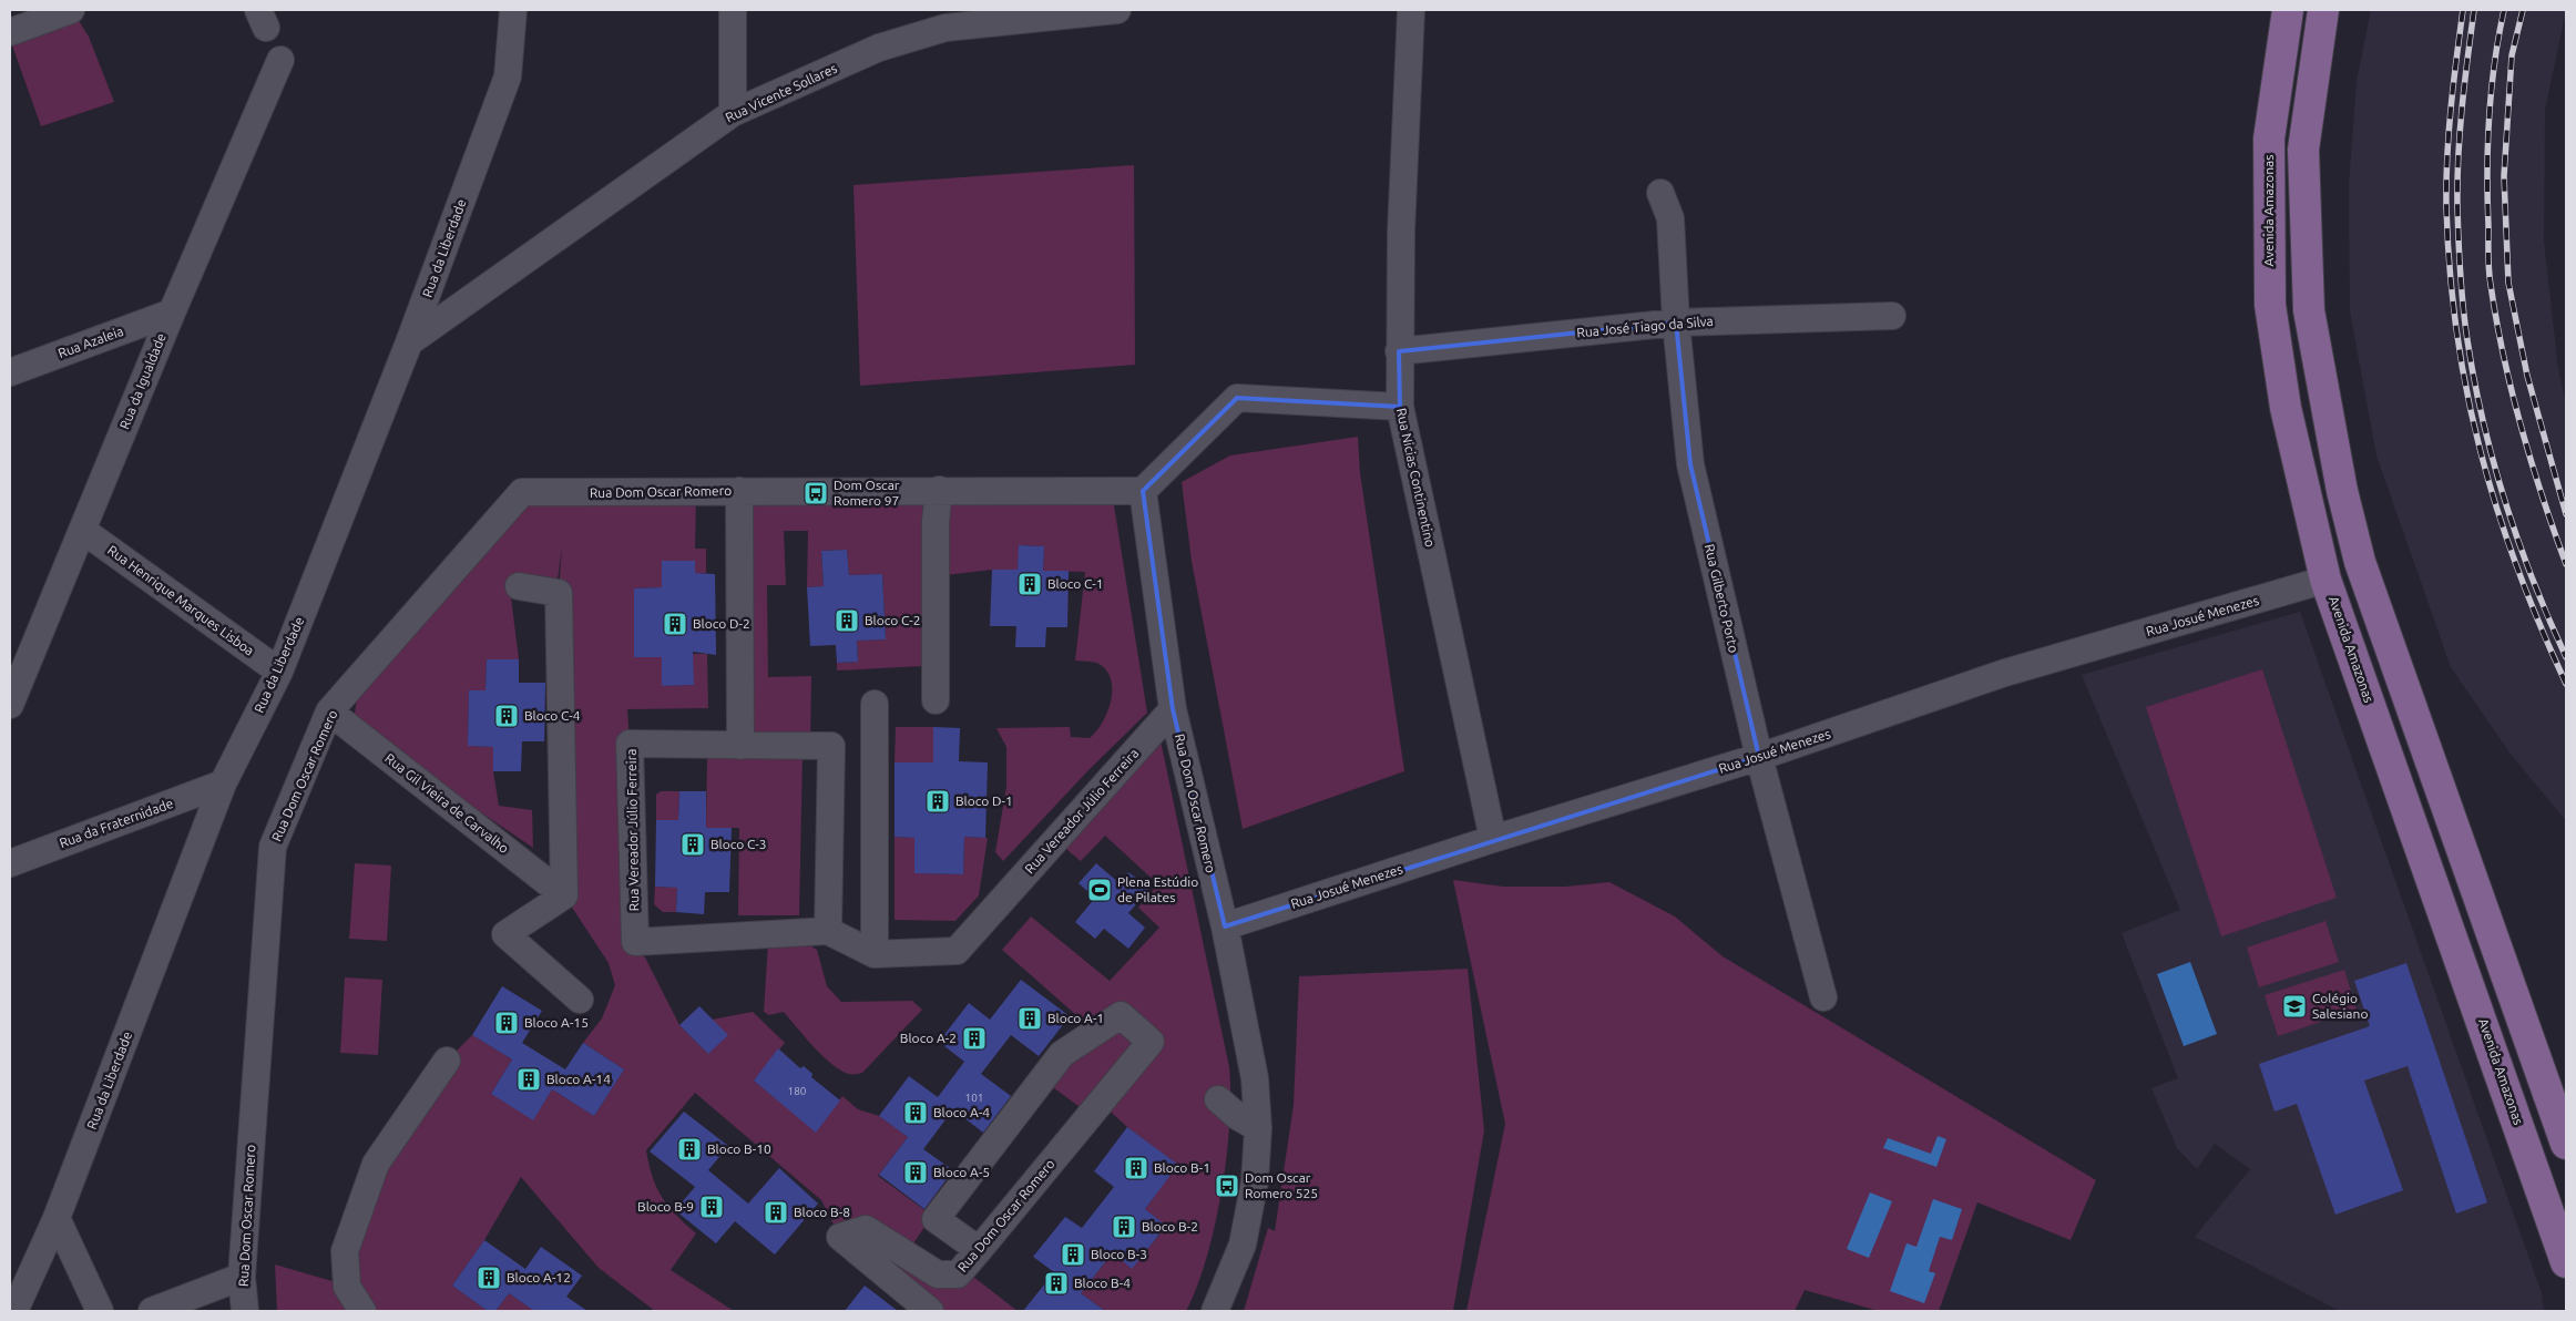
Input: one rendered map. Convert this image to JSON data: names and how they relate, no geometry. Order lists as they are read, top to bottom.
{
  "streets": {
    "main road": ["Avenida Amazonas"],
    "street": [
      "Rua Vicente Sollares",
      "Rua da Liberdade",
      "Rua José Tiago da Silva",
      "Rua Azaleia",
      "Rua da Igualdade",
      "Rua Nicias Continentino",
      "Rua Dom Oscar Romero",
      "Rua Gilberto Porto",
      "Rua Henrique Marques Lisboa",
      "Rua Josué Menezes",
      "Rua Gil Vieira de Carvalho",
      "Rua Vereador Júlio Ferreira",
      "Rua da Fraternidade"
    ]
  },
  "crossings": [
    ["Rua Vicente Sollares", "Rua da Liberdade"],
    ["Avenida Amazonas", "Rua Josué Menezes"],
    ["Rua da Liberdade", "Rua Henrique Marques Lisboa"],
    ["Rua da Liberdade", "Rua da Fraternidade"],
    ["Rua José Tiago da Silva", "Rua Nicias Continentino"],
    ["Rua José Tiago da Silva", "Rua Gilberto Porto"],
    ["Rua Azaleia", "Rua da Igualdade"],
    ["Rua da Igualdade", "Rua Henrique Marques Lisboa"],
    ["Rua Nicias Continentino", "Rua Josué Menezes"],
    ["Rua Dom Oscar Romero", "Rua Josué Menezes"],
    ["Rua Dom Oscar Romero", "Rua Gil Vieira de Carvalho"],
    ["Rua Dom Oscar Romero", "Rua Vereador Júlio Ferreira"],
    ["Rua Gilberto Porto", "Rua Josué Menezes"]
  ],
  "places": {
    "bus stop": ["Dom Oscar Romero 97", "Dom Oscar Romero 525"],
    "building": [
      "Bloco C-1",
      "Bloco C-2",
      "Bloco D-2",
      "Bloco C-4",
      "Bloco D-1",
      "Bloco C-3",
      "Bloco A-1",
      "Bloco A-15",
      "Bloco A-2",
      "Bloco A-14",
      "Bloco A-4",
      "Bloco B-10",
      "Bloco B-1",
      "Bloco A-5",
      "Bloco B-9",
      "Bloco B-8",
      "Bloco B-2",
      "Bloco B-3",
      "Bloco A-12",
      "Bloco B-4"
    ],
    "sports": ["Plena Estúdio de Pilates"],
    "school or university": ["Colégio Salesiano"]
  },
  "house_numbers": ["180", "101"]
}
